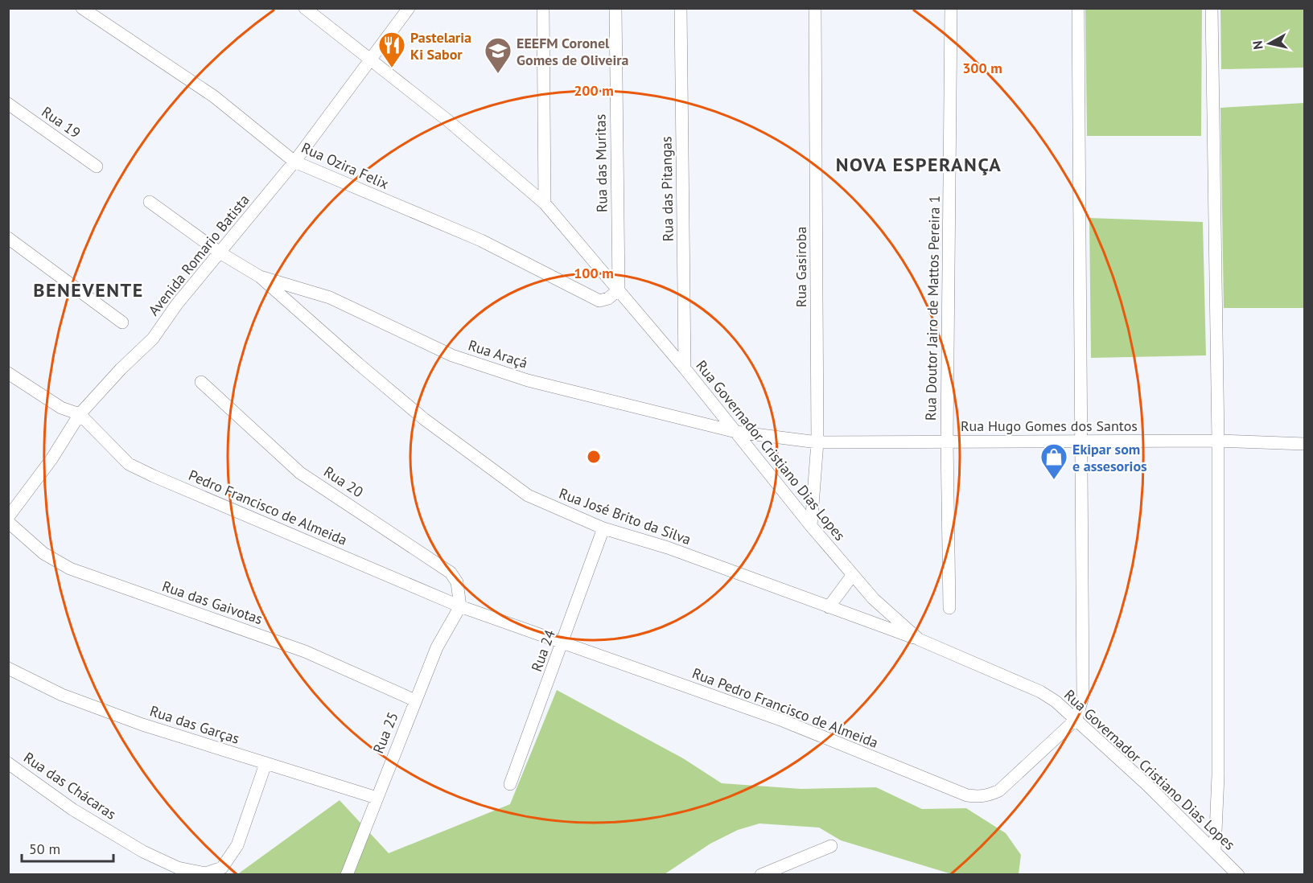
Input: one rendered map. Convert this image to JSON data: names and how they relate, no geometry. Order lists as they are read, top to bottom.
{
  "streets": {
    "street": [
      "Rua 19",
      "Rua das Muritas",
      "Rua Ozira Felix",
      "Rua das Pitangas",
      "Avenida Romario Batista",
      "Rua Gasiroba",
      "Rua Doutor Jairo de Mattos Pereira 1",
      "Rua Araçá",
      "Rua Hugo Gomes dos Santos",
      "Rua Governador Cristiano Dias Lopes",
      "Rua 20",
      "Pedro Francisco de Almeida",
      "Rua José Brito da Silva",
      "Rua das Gaivotas",
      "Rua 24",
      "Rua Pedro Francisco de Almeida",
      "Rua das Garças",
      "Rua 25",
      "Rua das Chácaras"
    ]
  },
  "crossings": [
    ["Rua das Muritas", "Rua Ozira Felix"],
    ["Rua das Muritas", "Rua Governador Cristiano Dias Lopes"],
    ["Rua Ozira Felix", "Avenida Romario Batista"],
    ["Rua Ozira Felix", "Rua Governador Cristiano Dias Lopes"],
    ["Rua das Pitangas", "Rua Governador Cristiano Dias Lopes"],
    ["Avenida Romario Batista", "Rua Governador Cristiano Dias Lopes"],
    ["Avenida Romario Batista", "Pedro Francisco de Almeida"],
    ["Avenida Romario Batista", "Rua José Brito da Silva"],
    ["Rua Gasiroba", "Rua Hugo Gomes dos Santos"],
    ["Rua Gasiroba", "Rua Governador Cristiano Dias Lopes"],
    ["Rua Doutor Jairo de Mattos Pereira 1", "Rua Hugo Gomes dos Santos"],
    ["Rua Araçá", "Rua Hugo Gomes dos Santos"],
    ["Rua Araçá", "Rua Governador Cristiano Dias Lopes"],
    ["Rua Araçá", "Rua José Brito da Silva"],
    ["Rua Hugo Gomes dos Santos", "Rua Governador Cristiano Dias Lopes"],
    ["Rua Governador Cristiano Dias Lopes", "Rua José Brito da Silva"],
    ["Rua Governador Cristiano Dias Lopes", "Rua Pedro Francisco de Almeida"],
    ["Rua 20", "Pedro Francisco de Almeida"],
    ["Rua 20", "Rua Pedro Francisco de Almeida"],
    ["Rua 20", "Rua 25"],
    ["Pedro Francisco de Almeida", "Rua Pedro Francisco de Almeida"],
    ["Pedro Francisco de Almeida", "Rua 25"],
    ["Rua José Brito da Silva", "Rua 24"],
    ["Rua das Gaivotas", "Rua 25"],
    ["Rua 24", "Rua Pedro Francisco de Almeida"],
    ["Rua Pedro Francisco de Almeida", "Rua 25"],
    ["Rua das Garças", "Rua 25"],
    ["Rua das Garças", "Rua das Chácaras"]
  ],
  "districts": ["NOVA ESPERANÇA", "BENEVENTE"],
  "places": {
    "restaurant": ["Pastelaria Ki Sabor"],
    "school or university": ["EEEFM Coronel Gomes de Oliveira"],
    "shop": ["Ekipar som e assesorios"]
  },
  "scale_bar": "50 m",
  "north": "left",
  "rings": ["300 m", "200 m", "100 m"]
}
